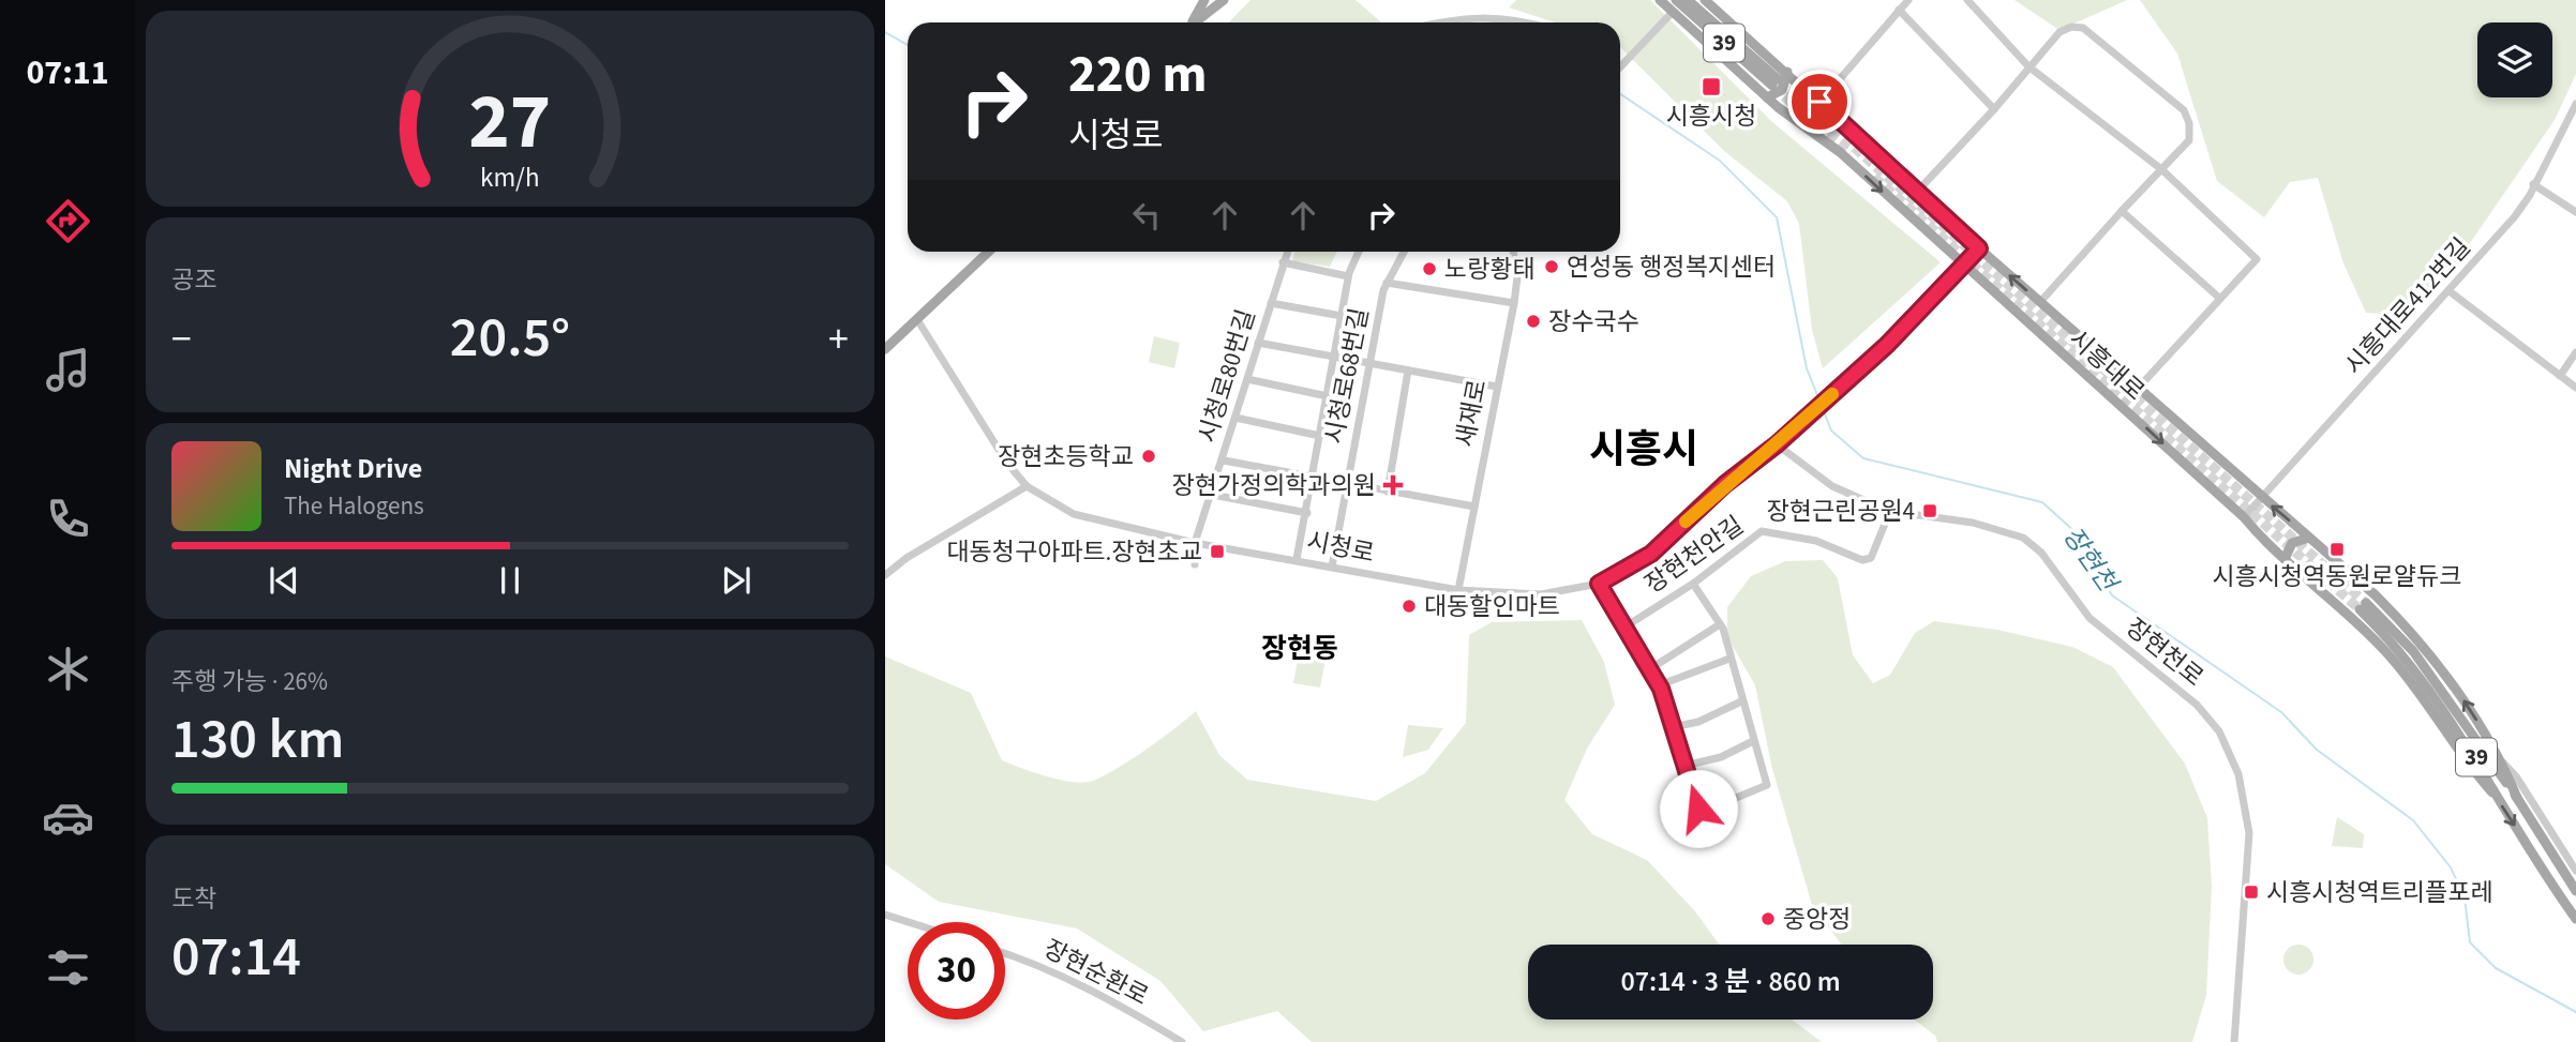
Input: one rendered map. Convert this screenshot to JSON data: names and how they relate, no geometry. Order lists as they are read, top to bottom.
{
  "streets": {
    "main road": ["39", "시흥대로"],
    "street": [
      "시흥대로412번길",
      "시청로80번길",
      "시청로68번길",
      "새재로",
      "시청로",
      "장현천안길",
      "장현천로",
      "장현순환로"
    ]
  },
  "crossings": [
    ["시흥대로412번길", "시흥대로"],
    ["시흥대로", "시청로"],
    ["시청로80번길", "시청로"],
    ["시청로68번길", "시청로"],
    ["새재로", "시청로"],
    ["시청로", "장현천로"],
    ["장현천안길", "장현천로"]
  ],
  "districts": ["시흥시", "장현동"],
  "water": ["장현천"],
  "places": {
    "transit": [
      "시흥시청",
      "장현근린공원4",
      "시흥시청역동원로얄듀크",
      "대동청구아파트.장현초교",
      "시흥시청역트리플포레"
    ],
    "other": [
      "연성동 행정복지센터",
      "노랑황태",
      "장수국수",
      "장현초등학교",
      "대동할인마트",
      "중앙정"
    ],
    "health": ["장현가정의학과의원"]
  },
  "page": {
    "tabs": "07:11",
    "turn": ["220 m", "시청로"],
    "tile": [
      "공조",
      ["주행 가능 · 26%", "130 km"],
      ["도착", "07:14"]
    ],
    "heat": ["−", "20.5°", "+"],
    "song": ["Night Drive", "The Halogens"],
    "limit": "30",
    "trip": "07:14 · 3 분 · 860 m",
    "gauge": ["27", "km/h"]
  }
}
